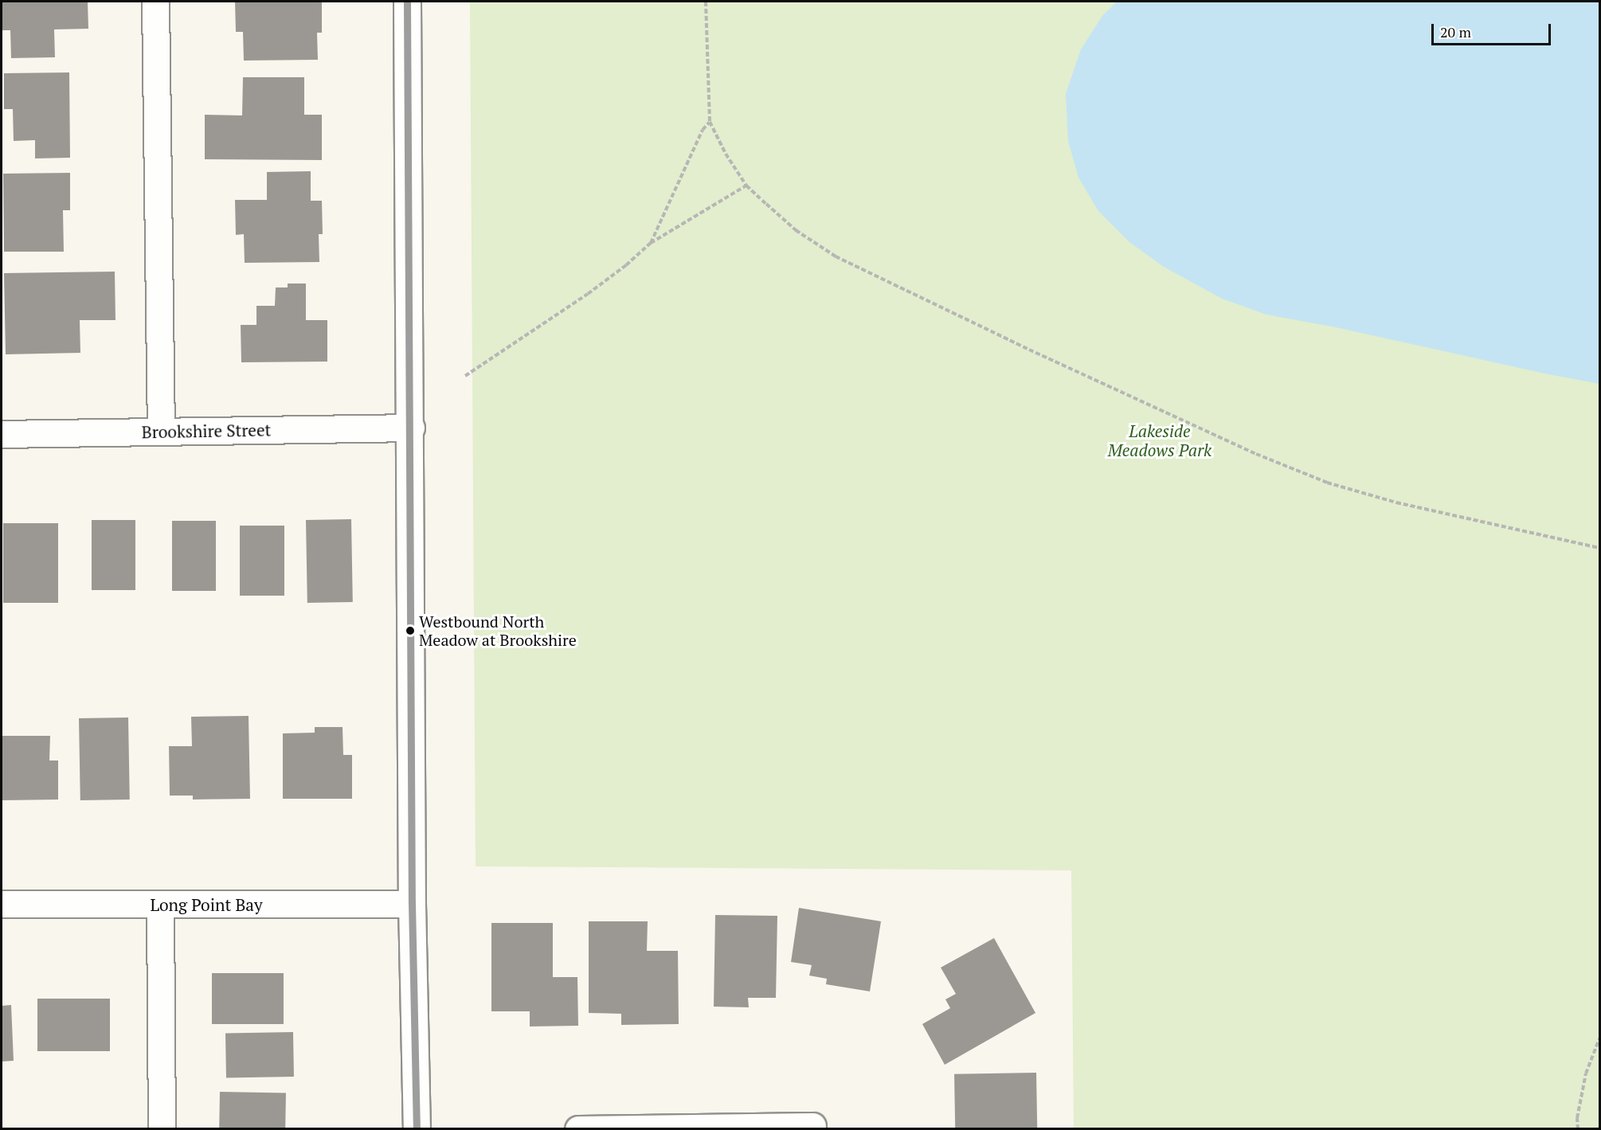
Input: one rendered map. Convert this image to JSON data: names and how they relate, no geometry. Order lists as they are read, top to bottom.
{
  "streets": {
    "street": ["Brookshire Street", "Long Point Bay"]
  },
  "parks": ["Lakeside Meadows Park"],
  "places": ["Westbound North Meadow at Brookshire"],
  "scale_bar": "20 m"
}
